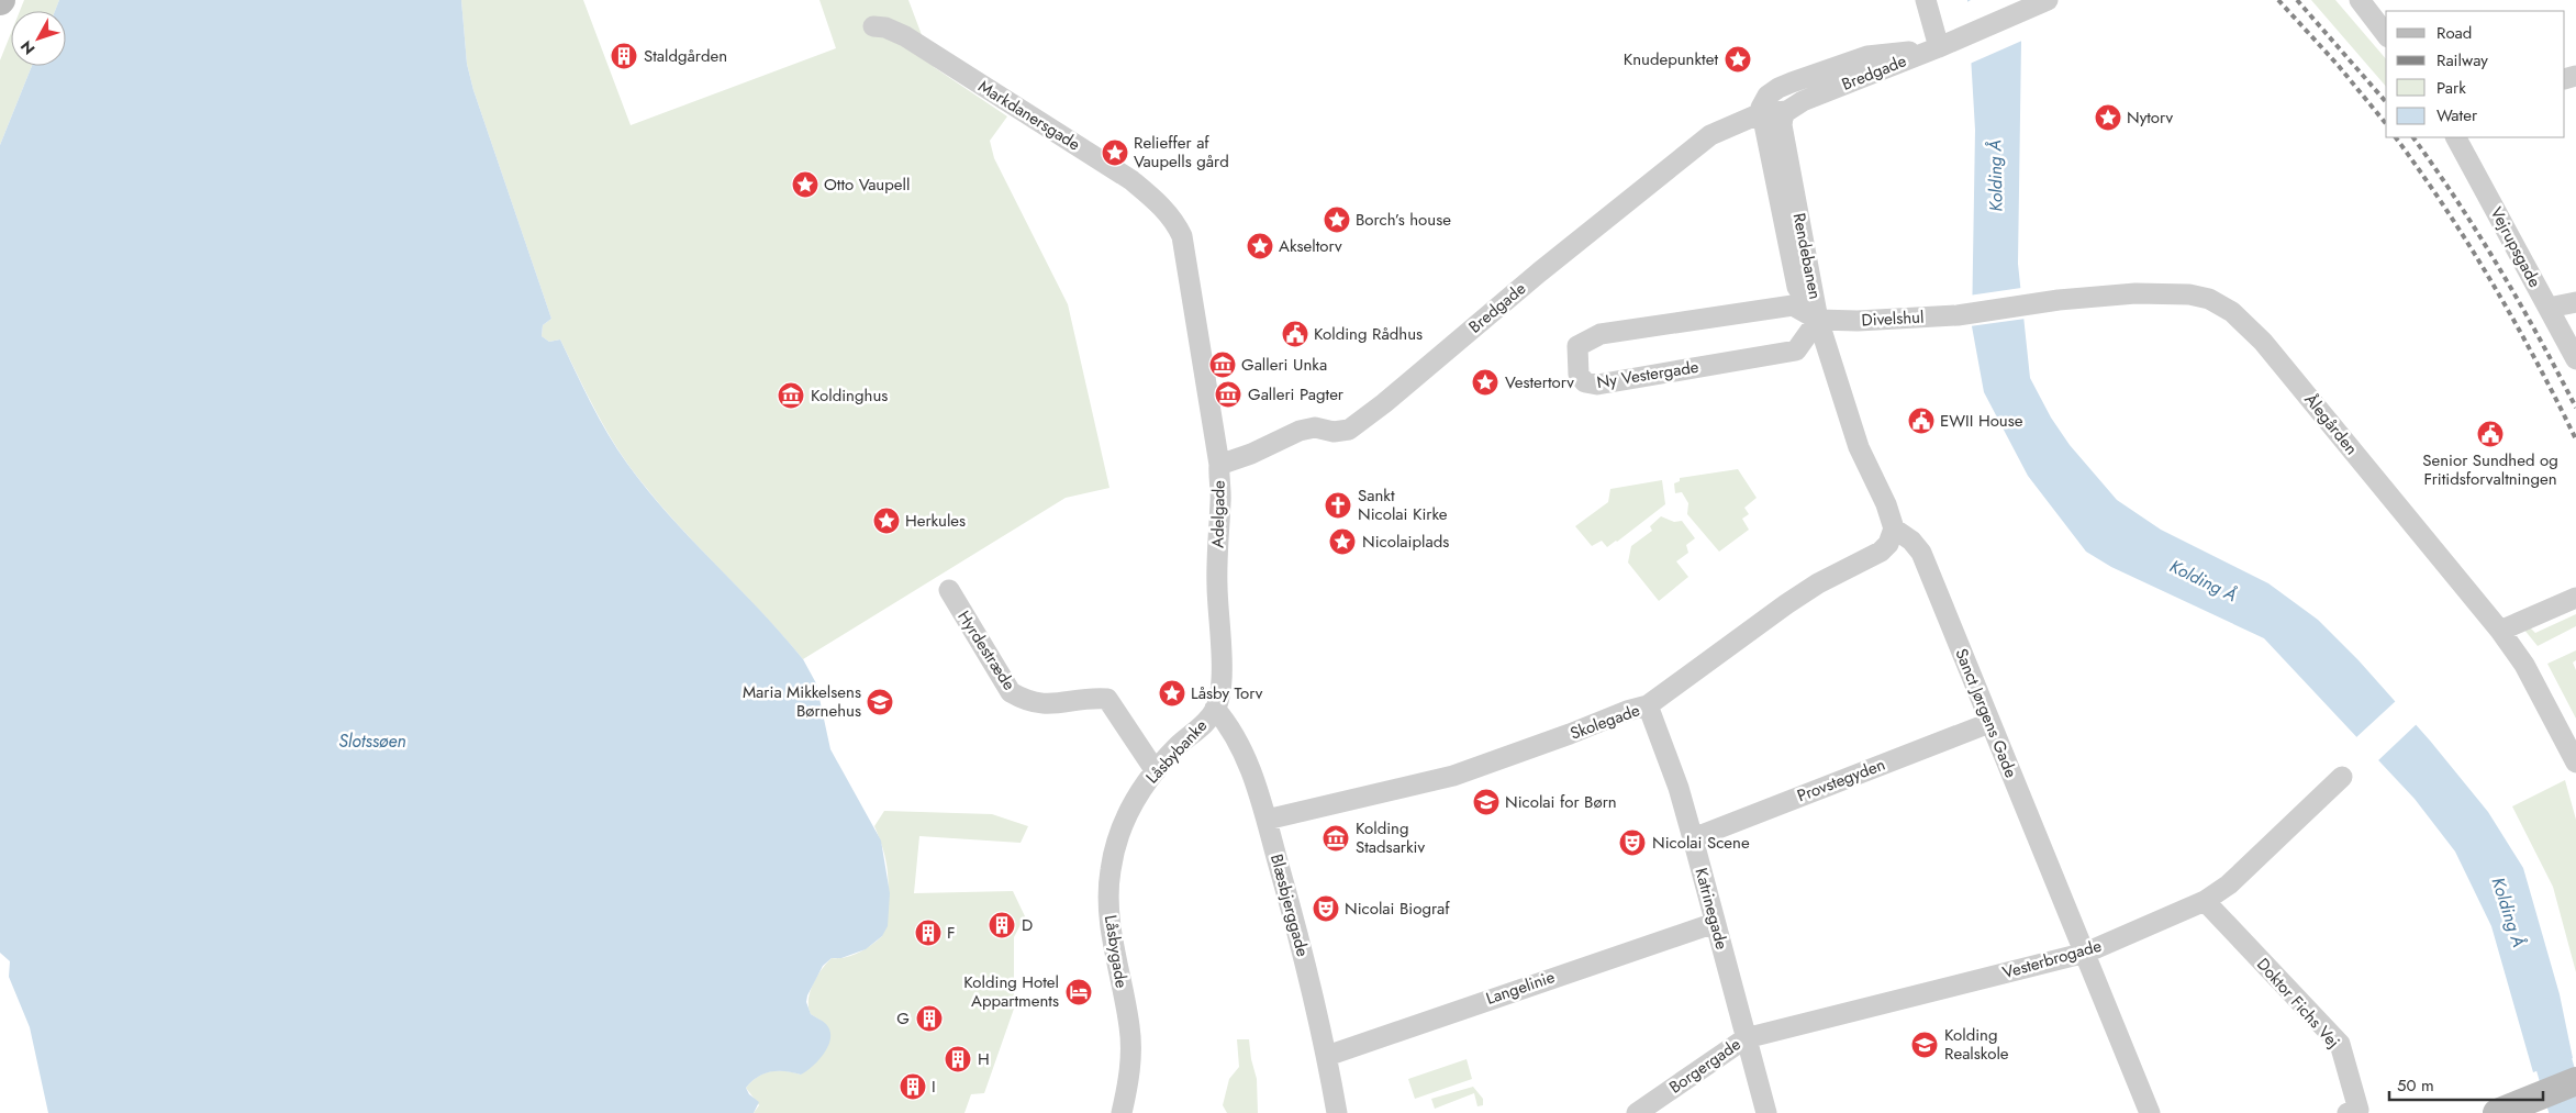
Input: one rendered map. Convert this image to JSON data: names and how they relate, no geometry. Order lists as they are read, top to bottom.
{
  "streets": {
    "street": [
      "Bredgade",
      "Markdanersgade",
      "Vejrupsgade",
      "Rendebanen",
      "Divelshul",
      "Ny Vestergade",
      "Ålegården",
      "Adelgade",
      "Hyrdestræde",
      "Sanct Jørgens Gade",
      "Skolegade",
      "Låsbybanke",
      "Provstegyden",
      "Blæsbjerggade",
      "Katrinegade",
      "Låsbygade",
      "Vesterbrogade",
      "Langelinie",
      "Doktor Fichs Vej",
      "Borgergade"
    ]
  },
  "crossings": [
    ["Bredgade", "Rendebanen"],
    ["Bredgade", "Adelgade"],
    ["Markdanersgade", "Adelgade"],
    ["Rendebanen", "Divelshul"],
    ["Rendebanen", "Ny Vestergade"],
    ["Divelshul", "Ny Vestergade"],
    ["Divelshul", "Ålegården"],
    ["Adelgade", "Låsbybanke"],
    ["Adelgade", "Blæsbjerggade"],
    ["Hyrdestræde", "Låsbybanke"],
    ["Sanct Jørgens Gade", "Skolegade"],
    ["Sanct Jørgens Gade", "Provstegyden"],
    ["Sanct Jørgens Gade", "Vesterbrogade"],
    ["Skolegade", "Blæsbjerggade"],
    ["Skolegade", "Katrinegade"],
    ["Låsbybanke", "Blæsbjerggade"],
    ["Låsbybanke", "Låsbygade"],
    ["Provstegyden", "Katrinegade"],
    ["Blæsbjerggade", "Langelinie"],
    ["Katrinegade", "Vesterbrogade"],
    ["Katrinegade", "Langelinie"],
    ["Katrinegade", "Borgergade"],
    ["Vesterbrogade", "Doktor Fichs Vej"],
    ["Vesterbrogade", "Borgergade"]
  ],
  "water": ["Kolding Å", "Slotssøen"],
  "places": {
    "building": [
      "Staldgården",
      "D",
      "F",
      "G",
      "H",
      "I"
    ],
    "place": [
      "Knudepunktet",
      "Nytorv",
      "Relieffer af Vaupells gård",
      "Otto Vaupell",
      "Borch’s house",
      "Akseltorv",
      "Vestertorv",
      "Herkules",
      "Nicolaiplads",
      "Låsby Torv"
    ],
    "public building": ["Kolding Rådhus", "EWII House", "Senior Sundhed og Fritidsforvaltningen"],
    "museum": [
      "Galleri Unka",
      "Galleri Pagter",
      "Koldinghus",
      "Kolding Stadsarkiv"
    ],
    "church": ["Sankt Nicolai Kirke"],
    "school or university": ["Maria Mikkelsens Børnehus", "Nicolai for Børn", "Kolding Realskole"],
    "theatre": ["Nicolai Scene", "Nicolai Biograf"],
    "hotel": ["Kolding Hotel Appartments"]
  },
  "legend": [
    "Road",
    "Railway",
    "Park",
    "Water"
  ],
  "scale_bar": "50 m",
  "north": "bottom left"
}
